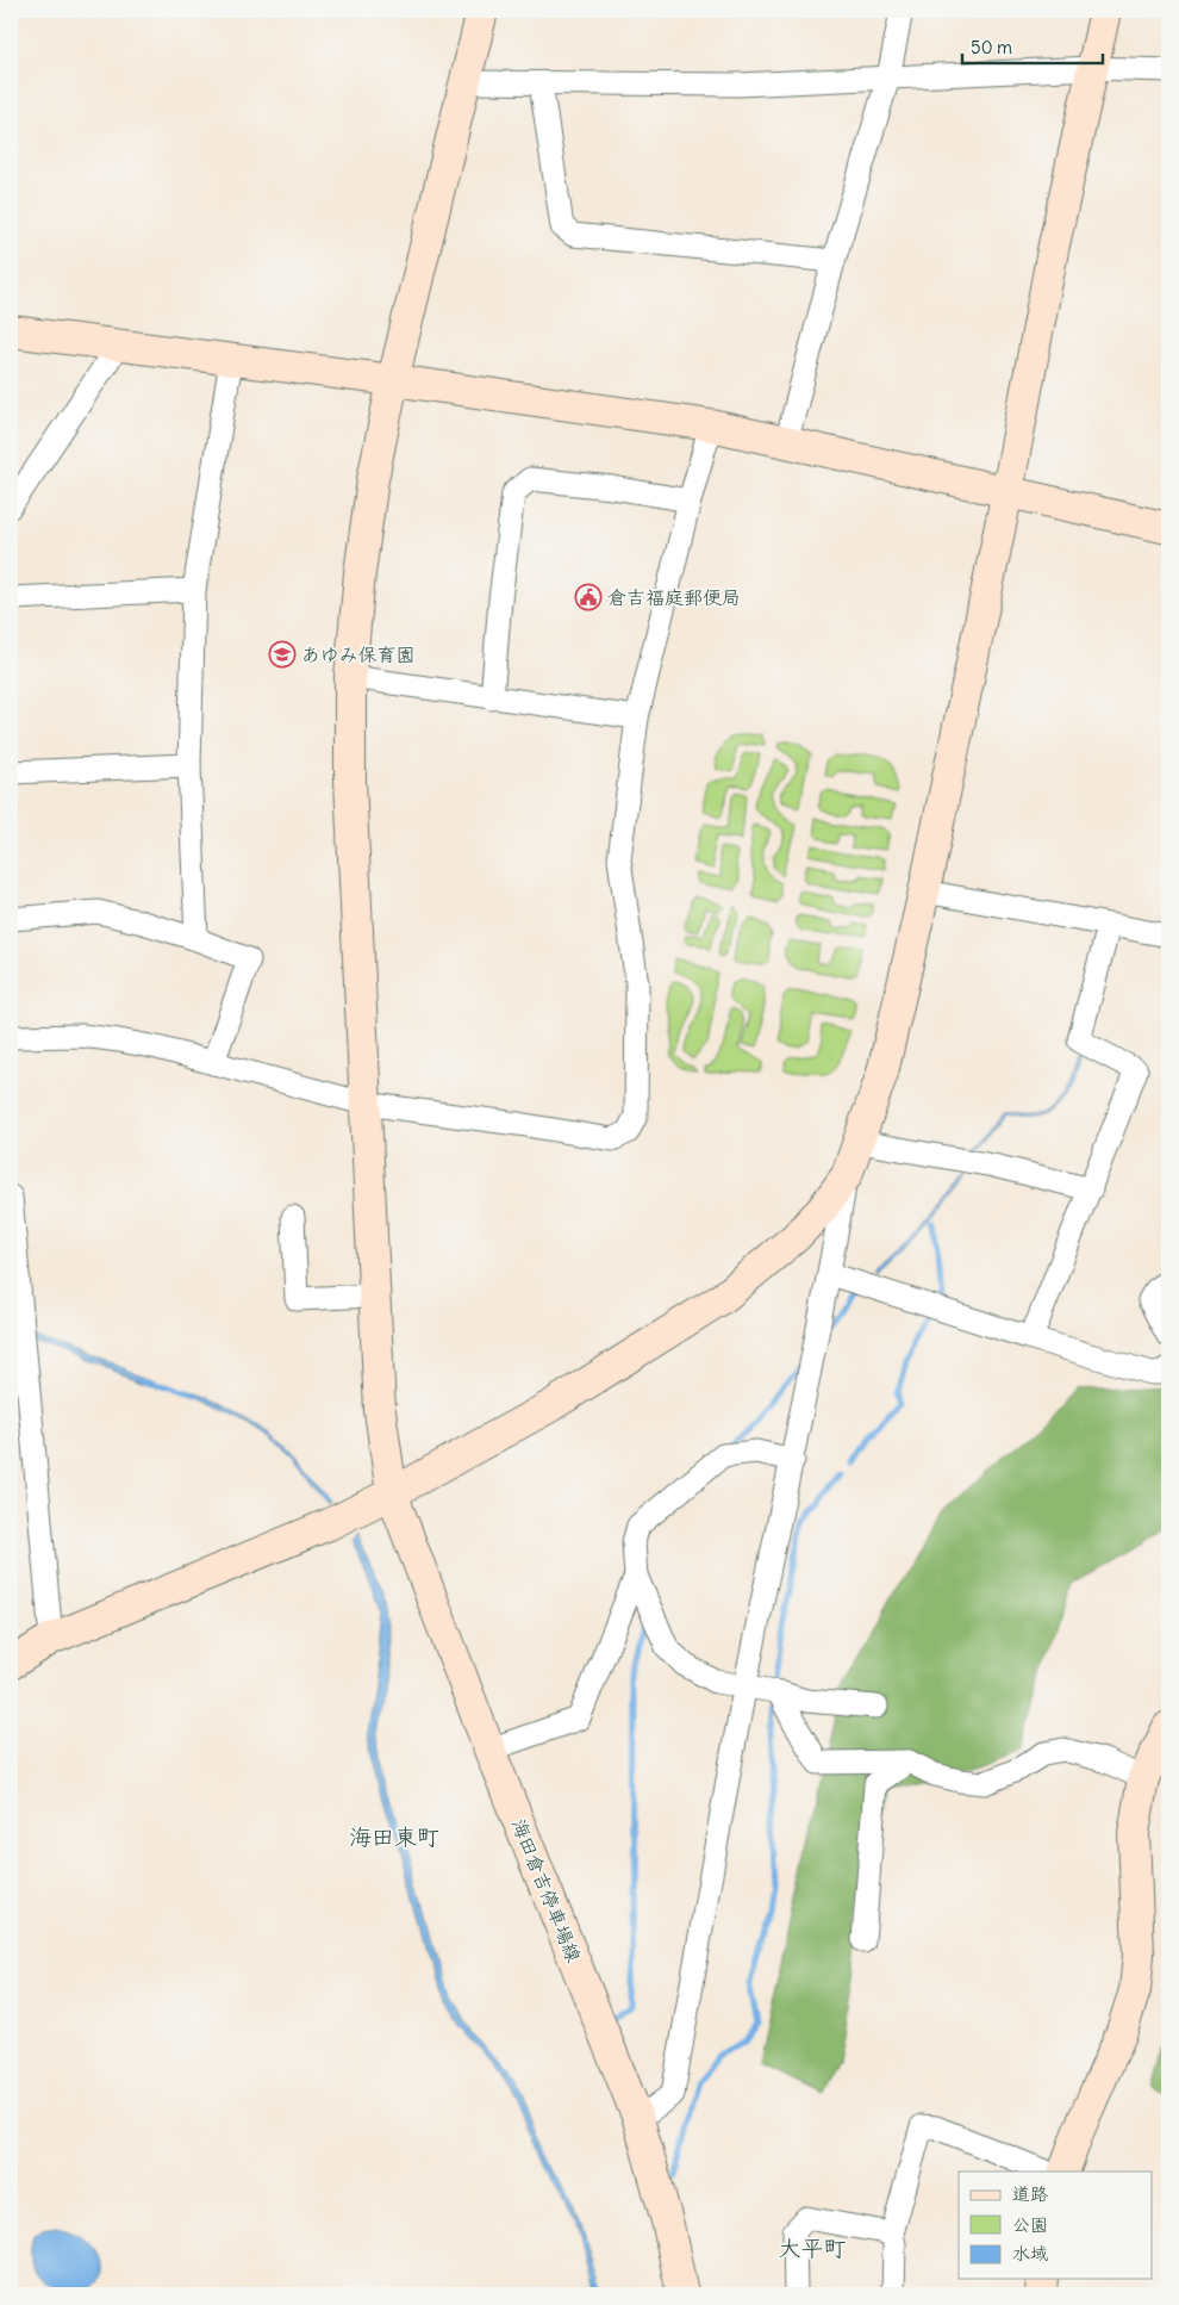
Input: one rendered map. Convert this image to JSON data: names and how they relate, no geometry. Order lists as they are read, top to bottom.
{
  "streets": {
    "street": ["海田倉吉停車場線"]
  },
  "districts": ["海田東町", "大平町"],
  "places": {
    "public building": ["倉吉福庭郵便局"],
    "school or university": ["あゆみ保育園"]
  },
  "legend": ["道路", "公園", "水域"],
  "scale_bar": "50 m"
}
